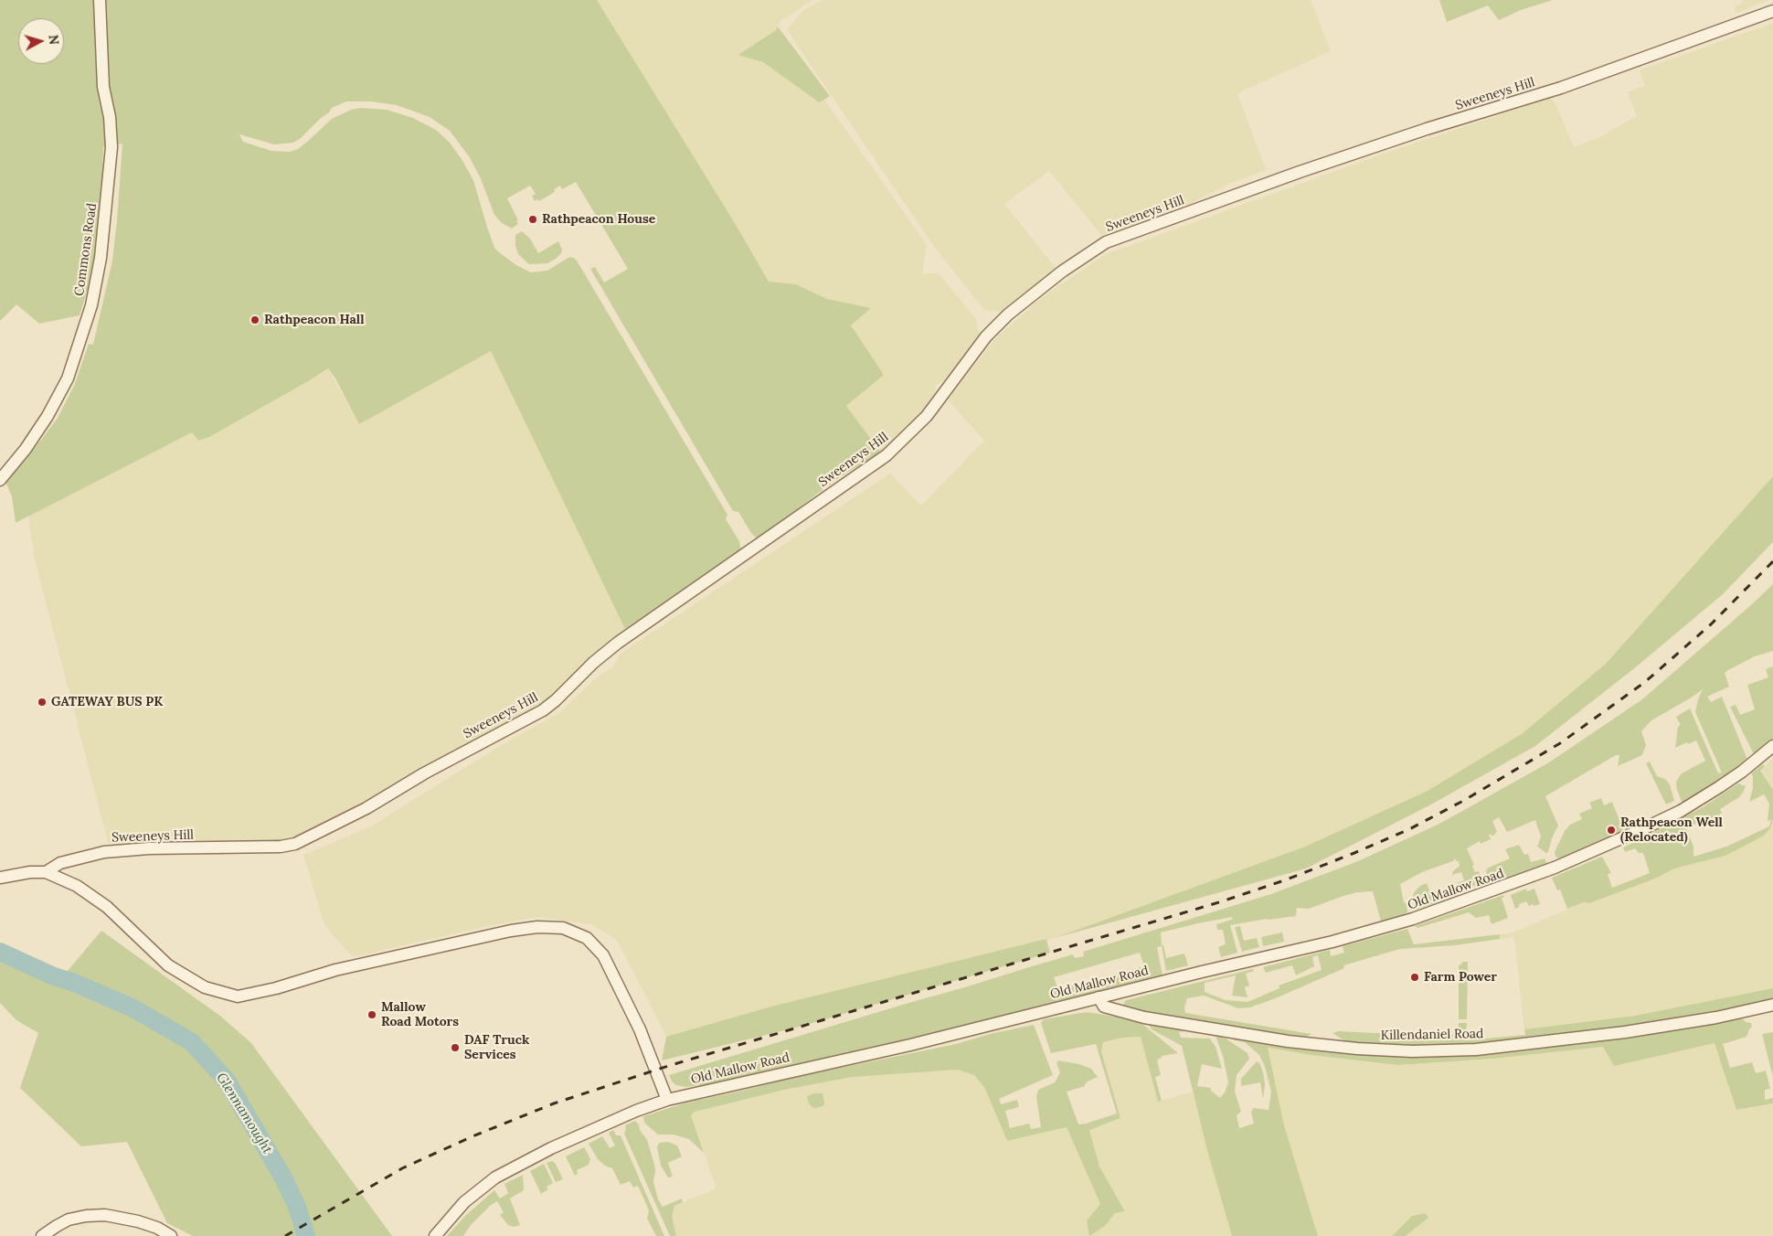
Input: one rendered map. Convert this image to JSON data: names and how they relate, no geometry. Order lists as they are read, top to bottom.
{
  "streets": {
    "street": [
      "Sweeneys Hill",
      "Commons Road",
      "Old Mallow Road",
      "Killendaniel Road"
    ]
  },
  "crossings": [
    ["Old Mallow Road", "Killendaniel Road"]
  ],
  "water": ["Glennamought"],
  "places": [
    "Rathpeacon House",
    "Rathpeacon Hall",
    "GATEWAY BUS PK",
    "Rathpeacon Well (Relocated)",
    "Farm Power",
    "Mallow Road Motors",
    "DAF Truck Services"
  ],
  "north": "right"
}
